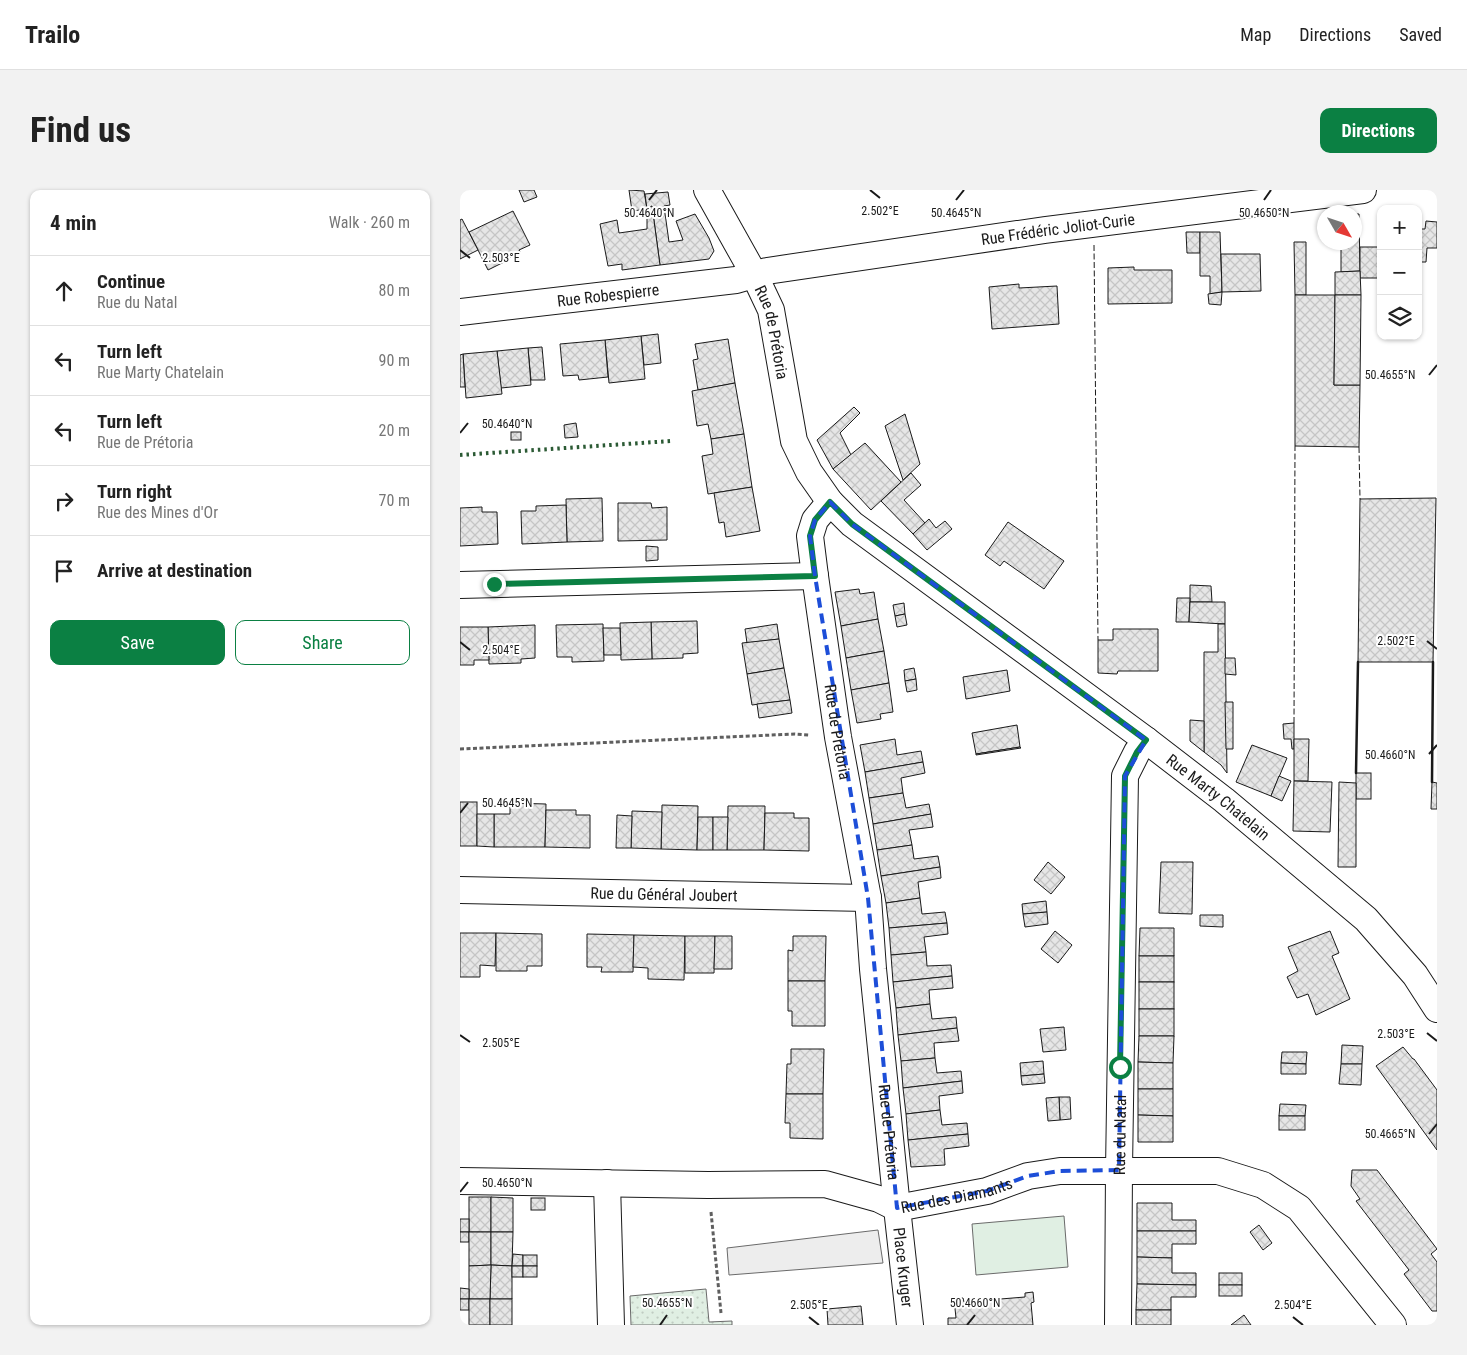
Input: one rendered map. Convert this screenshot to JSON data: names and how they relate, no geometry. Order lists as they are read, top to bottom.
{
  "streets": {
    "street": [
      "Rue Frédéric Joliot-Curie",
      "Rue Robespierre",
      "Rue de Prétoria",
      "Rue Marty Chatelain",
      "Rue du Général Joubert",
      "Rue du Natal",
      "Rue des Diamants",
      "Place Kruger"
    ]
  },
  "crossings": [
    ["Rue Frédéric Joliot-Curie", "Rue Robespierre"],
    ["Rue Frédéric Joliot-Curie", "Rue de Prétoria"],
    ["Rue Robespierre", "Rue de Prétoria"],
    ["Rue de Prétoria", "Rue Marty Chatelain"],
    ["Rue de Prétoria", "Rue du Général Joubert"],
    ["Rue de Prétoria", "Rue des Diamants"],
    ["Rue de Prétoria", "Place Kruger"],
    ["Rue Marty Chatelain", "Rue du Natal"],
    ["Rue du Natal", "Rue des Diamants"],
    ["Rue des Diamants", "Place Kruger"]
  ],
  "north": "bottom right",
  "page": {
    "header": "Trailo",
    "nav": ["Map", "Directions", "Saved"],
    "buttons": [
      "Directions",
      ["Save", "Share"]
    ],
    "title": "Find us",
    "heading": ["4 min", "Walk · 260 m"],
    "map_buttons": ["+", "−"],
    "list": [
      ["Continue", "Rue du Natal", "80 m"],
      ["Turn left", "Rue Marty Chatelain", "90 m"],
      ["Turn left", "Rue de Prétoria", "20 m"],
      ["Turn right", "Rue des Mines d'Or", "70 m"],
      "Arrive at destination"
    ]
  },
  "coordinates": [
    "2.502°E",
    "50.4640°N",
    "50.4645°N",
    "50.4650°N",
    "2.503°E",
    "50.4655°N",
    "2.504°E",
    "50.4660°N",
    "2.505°E",
    "50.4665°N"
  ]
}
